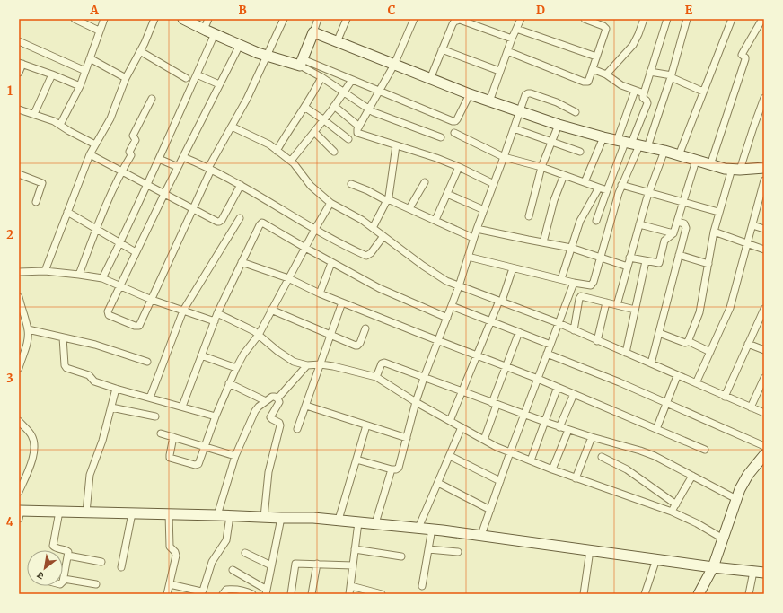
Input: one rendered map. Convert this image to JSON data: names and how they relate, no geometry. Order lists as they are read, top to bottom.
{
  "north": "bottom left",
  "grid": {
    "columns": [
      "A",
      "B",
      "C",
      "D",
      "E"
    ],
    "rows": [
      "1",
      "2",
      "3",
      "4"
    ]
  }
}
